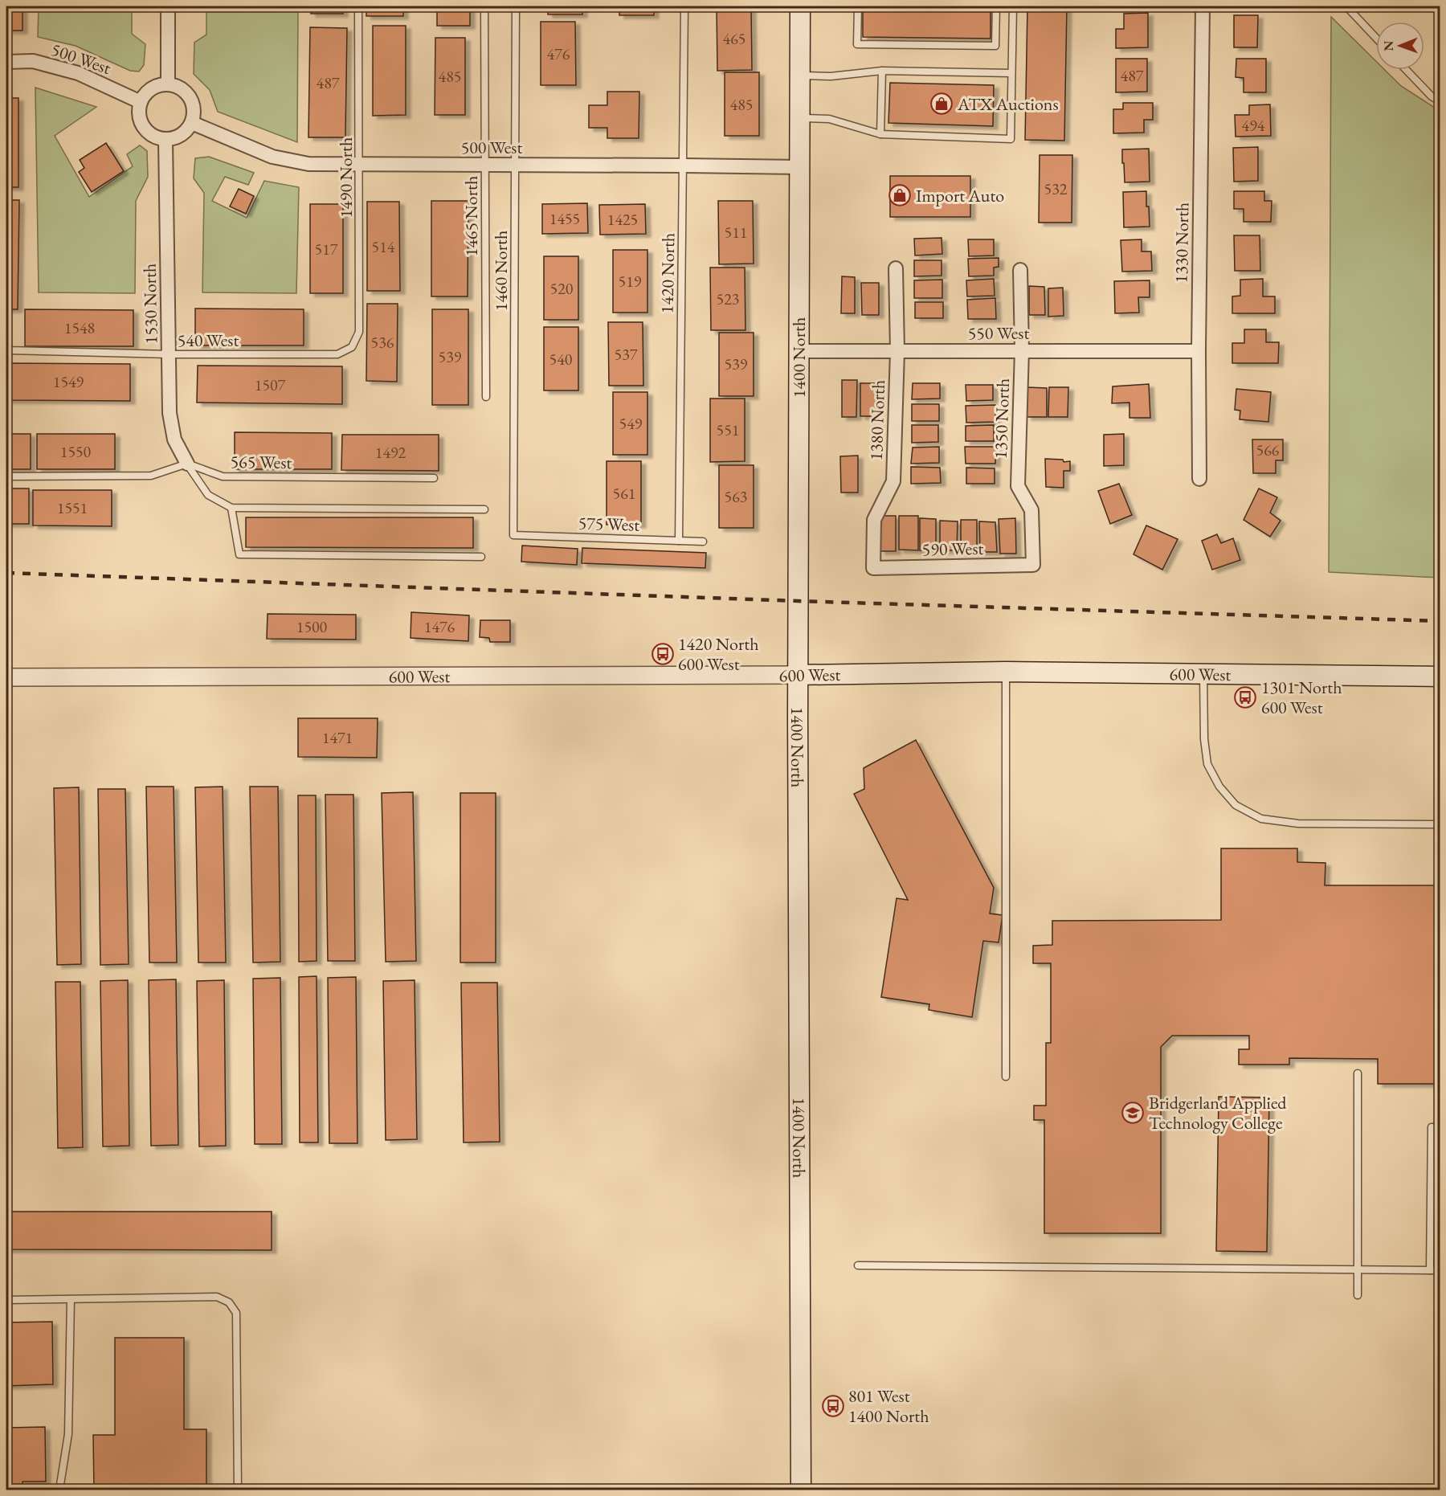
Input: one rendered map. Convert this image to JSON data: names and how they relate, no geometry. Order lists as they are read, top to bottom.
{
  "streets": {
    "main road": ["1400 North", "600 West"],
    "street": [
      "500 West",
      "1330 North",
      "1530 North",
      "550 West",
      "1350 North",
      "1380 North",
      "590 West"
    ],
    "lane": [
      "1490 North",
      "1465 North",
      "1460 North",
      "1420 North",
      "540 West",
      "565 West",
      "575 West"
    ]
  },
  "crossings": [
    ["500 West", "1490 North"],
    ["500 West", "1465 North"],
    ["500 West", "1460 North"],
    ["500 West", "1420 North"],
    ["500 West", "1530 North"],
    ["500 West", "1400 North"],
    ["1490 North", "540 West"],
    ["1330 North", "550 West"],
    ["1460 North", "575 West"],
    ["1420 North", "575 West"],
    ["1530 North", "540 West"],
    ["1530 North", "565 West"],
    ["550 West", "1400 North"],
    ["550 West", "1350 North"],
    ["550 West", "1380 North"],
    ["1400 North", "600 West"],
    ["1350 North", "590 West"],
    ["1380 North", "590 West"]
  ],
  "places": {
    "shop": ["ATX Auctions", "Import Auto"],
    "bus stop": ["1420 North 600 West", "1301 North 600 West", "801 West 1400 North"],
    "school or university": ["Bridgerland Applied Technology College"]
  },
  "house_numbers": [
    "465",
    "476",
    "487",
    "485",
    "487",
    "485",
    "494",
    "532",
    "1455",
    "1425",
    "511",
    "514",
    "517",
    "519",
    "520",
    "523",
    "1548",
    "536",
    "537",
    "539",
    "540",
    "539",
    "1549",
    "1507",
    "549",
    "551",
    "566",
    "1550",
    "1492",
    "561",
    "563",
    "1551",
    "1500",
    "1476",
    "1471"
  ],
  "north": "left"
}
